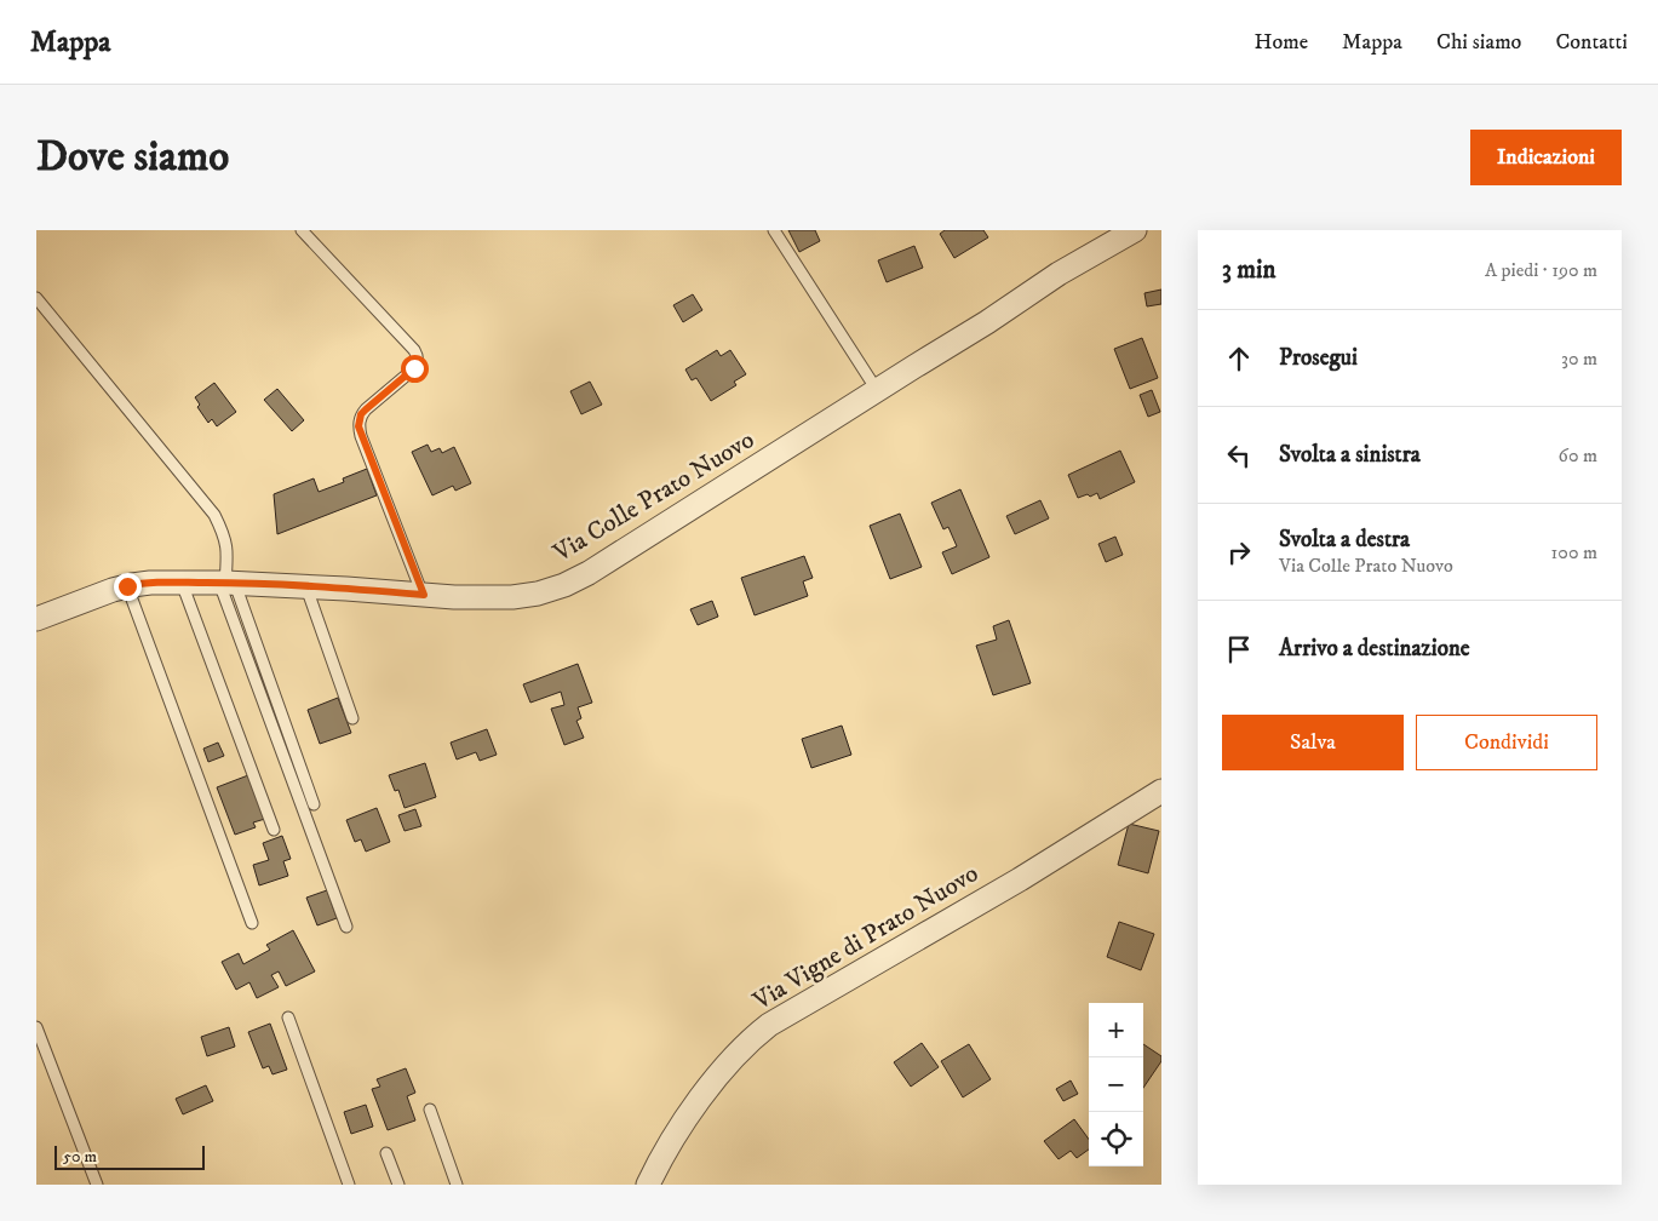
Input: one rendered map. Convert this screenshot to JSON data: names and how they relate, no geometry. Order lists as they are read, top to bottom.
{
  "streets": {
    "street": ["Via Colle Prato Nuovo", "Via Vigne di Prato Nuovo"]
  },
  "scale_bar": "50 m",
  "page": {
    "header": "Mappa",
    "nav": [
      "Home",
      "Mappa",
      "Chi siamo",
      "Contatti"
    ],
    "buttons": [
      "Indicazioni",
      ["Salva", "Condividi"]
    ],
    "title": "Dove siamo",
    "heading": ["3 min", "A piedi · 190 m"],
    "list": [
      ["Prosegui", "30 m"],
      ["Svolta a sinistra", "60 m"],
      ["Svolta a destra", "Via Colle Prato Nuovo", "100 m"],
      "Arrivo a destinazione"
    ],
    "map_buttons": ["+", "−"],
    "scale": "50 m"
  }
}
